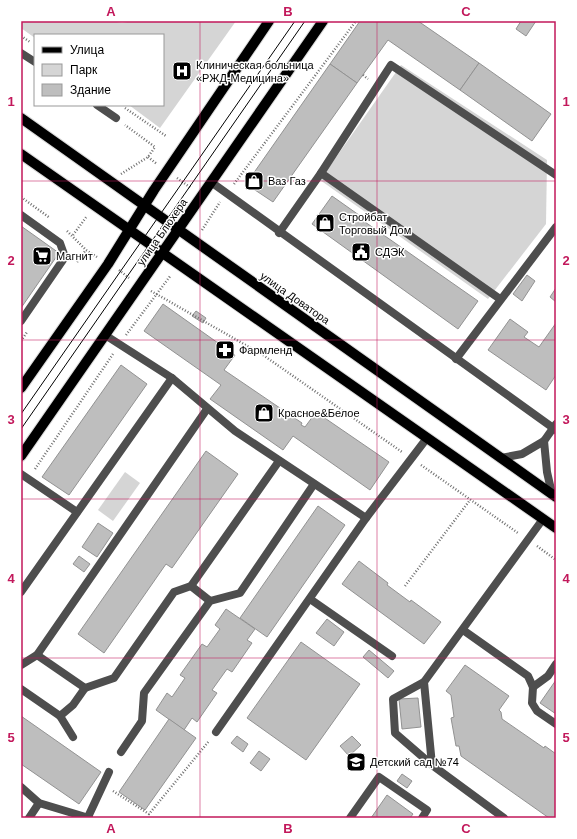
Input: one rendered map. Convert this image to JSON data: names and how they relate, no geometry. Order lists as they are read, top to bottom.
{
  "streets": {
    "main road": ["улица Блюхера", "улица Доватора"]
  },
  "crossings": [
    ["улица Блюхера", "улица Доватора"]
  ],
  "places": {
    "hospital": ["Клиническая больница «РЖД-Медицина»"],
    "shop": ["Ваз Газ", "Стройбат Торговый Дом", "Красное&Белое"],
    "public building": ["СДЭК"],
    "supermarket": ["Магнит"],
    "pharmacy": ["Фармленд"],
    "school or university": ["Детский сад №74"]
  },
  "legend": ["Улица", "Парк", "Здание"],
  "grid": {
    "columns": ["A", "B", "C"],
    "rows": [
      "1",
      "2",
      "3",
      "4",
      "5"
    ]
  }
}
